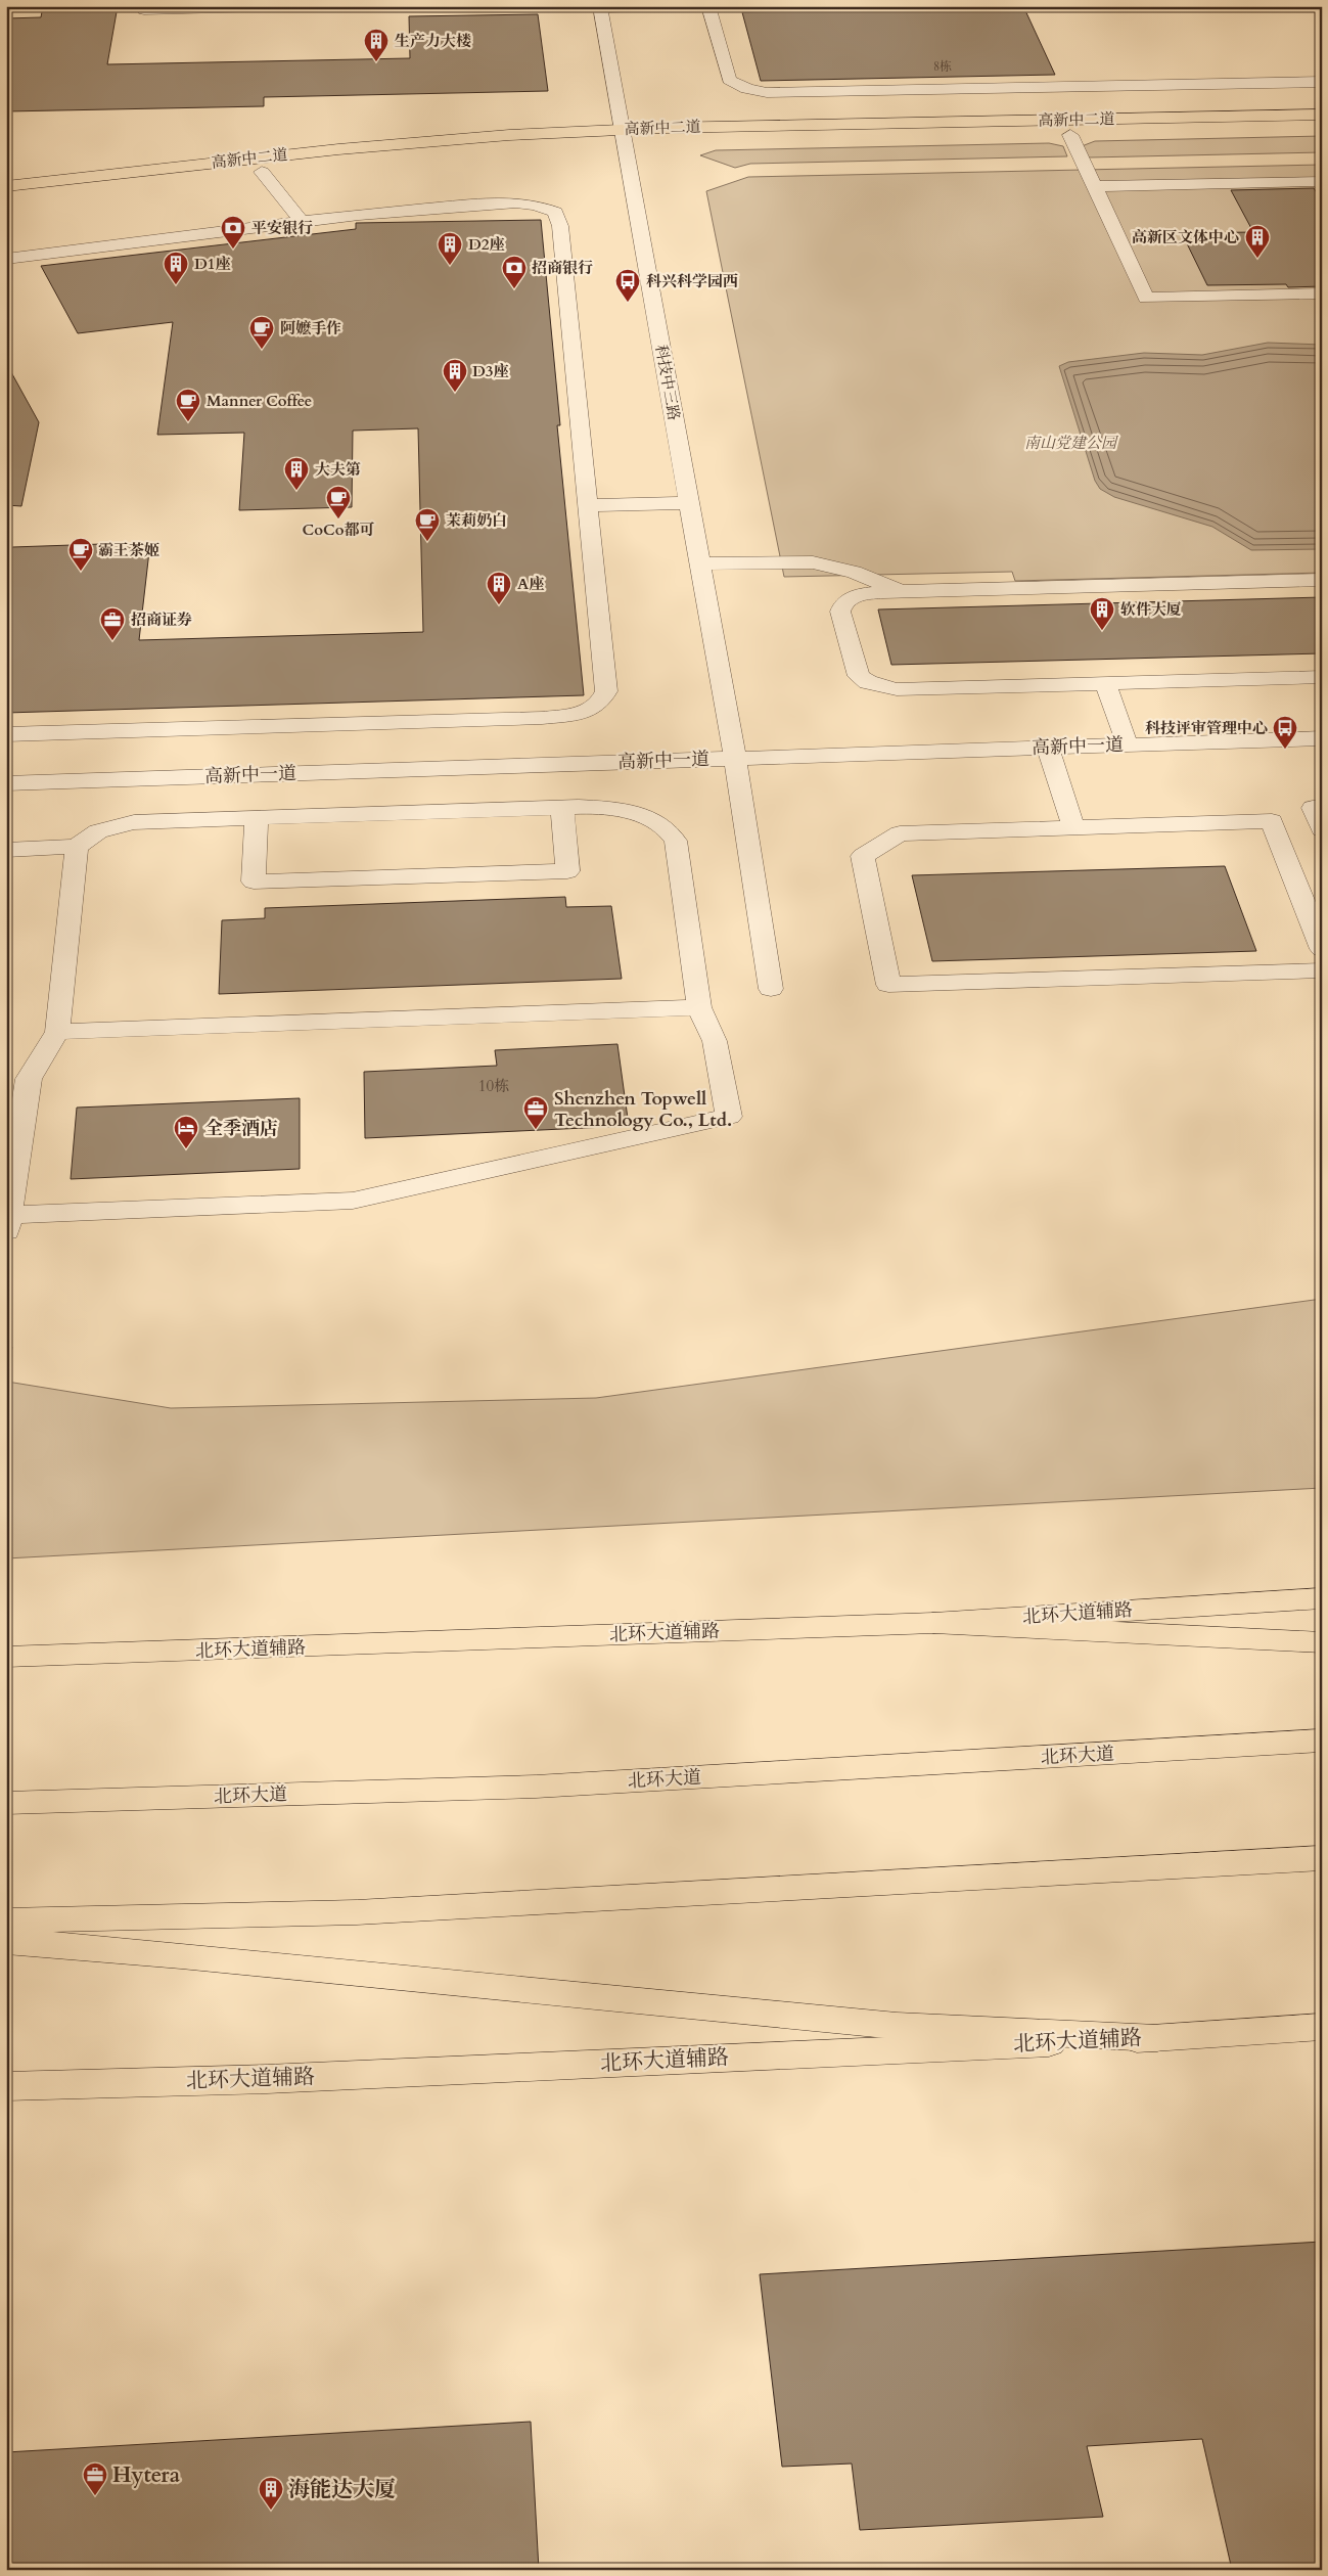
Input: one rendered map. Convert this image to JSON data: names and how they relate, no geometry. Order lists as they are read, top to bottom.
{
  "streets": {
    "main road": ["高新中二道", "北环大道辅路", "北环大道"],
    "street": ["科技中三路", "高新中一道"]
  },
  "crossings": [
    ["高新中二道", "科技中三路"],
    ["科技中三路", "高新中一道"]
  ],
  "parks": ["南山党建公园"],
  "places": {
    "building": [
      "生产力大楼",
      "高新区文体中心",
      "D2座",
      "D1座",
      "D3座",
      "大夫第",
      "A座",
      "软件大厦",
      "海能达大厦"
    ],
    "bank": ["平安银行", "招商银行"],
    "bus stop": ["科兴科学园西", "科技评审管理中心"],
    "cafe": [
      "阿嬷手作",
      "Manner Coffee",
      "CoCo都可",
      "茉莉奶白",
      "霸王茶姬"
    ],
    "office": ["招商证券", "Shenzhen Topwell Technology Co., Ltd.", "Hytera"],
    "hotel": ["全季酒店"]
  },
  "house_numbers": ["8栋", "10栋"]
}
